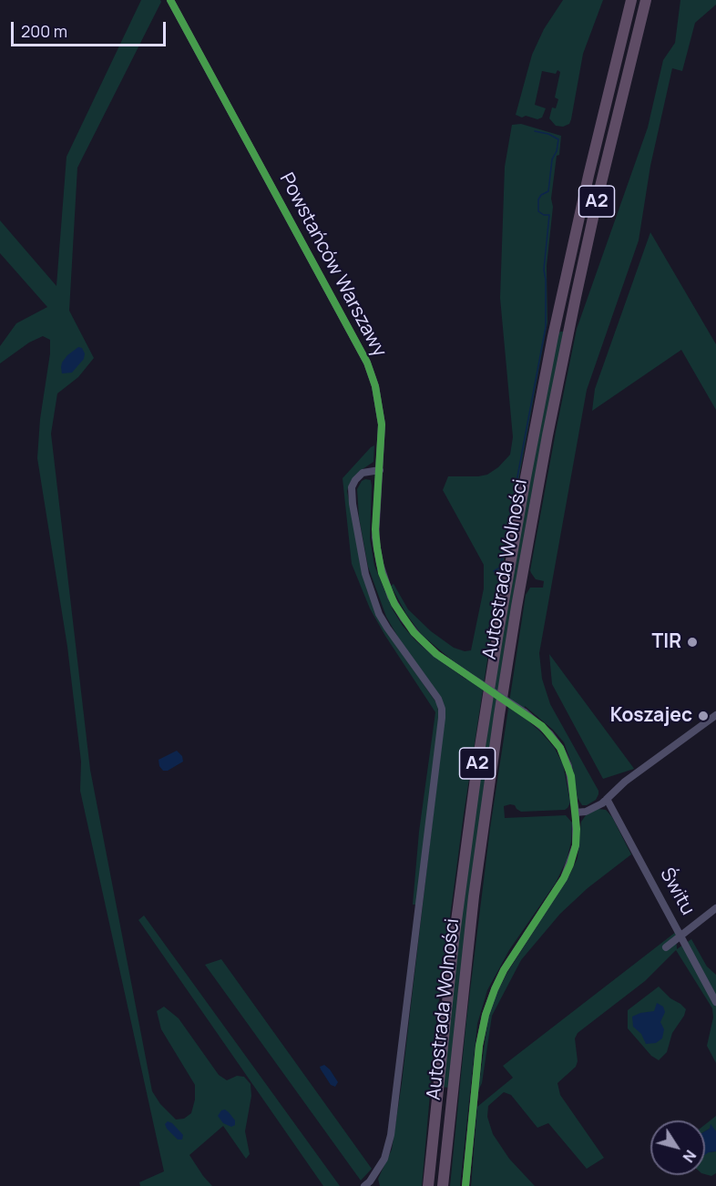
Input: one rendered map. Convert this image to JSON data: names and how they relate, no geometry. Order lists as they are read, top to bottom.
{
  "streets": {
    "highway": ["A2", "Autostrada Wolności"],
    "street": ["Powstańców Warszawy", "Świtu"]
  },
  "places": ["TIR", "Koszajec"],
  "scale_bar": "200 m",
  "north": "bottom right"
}
